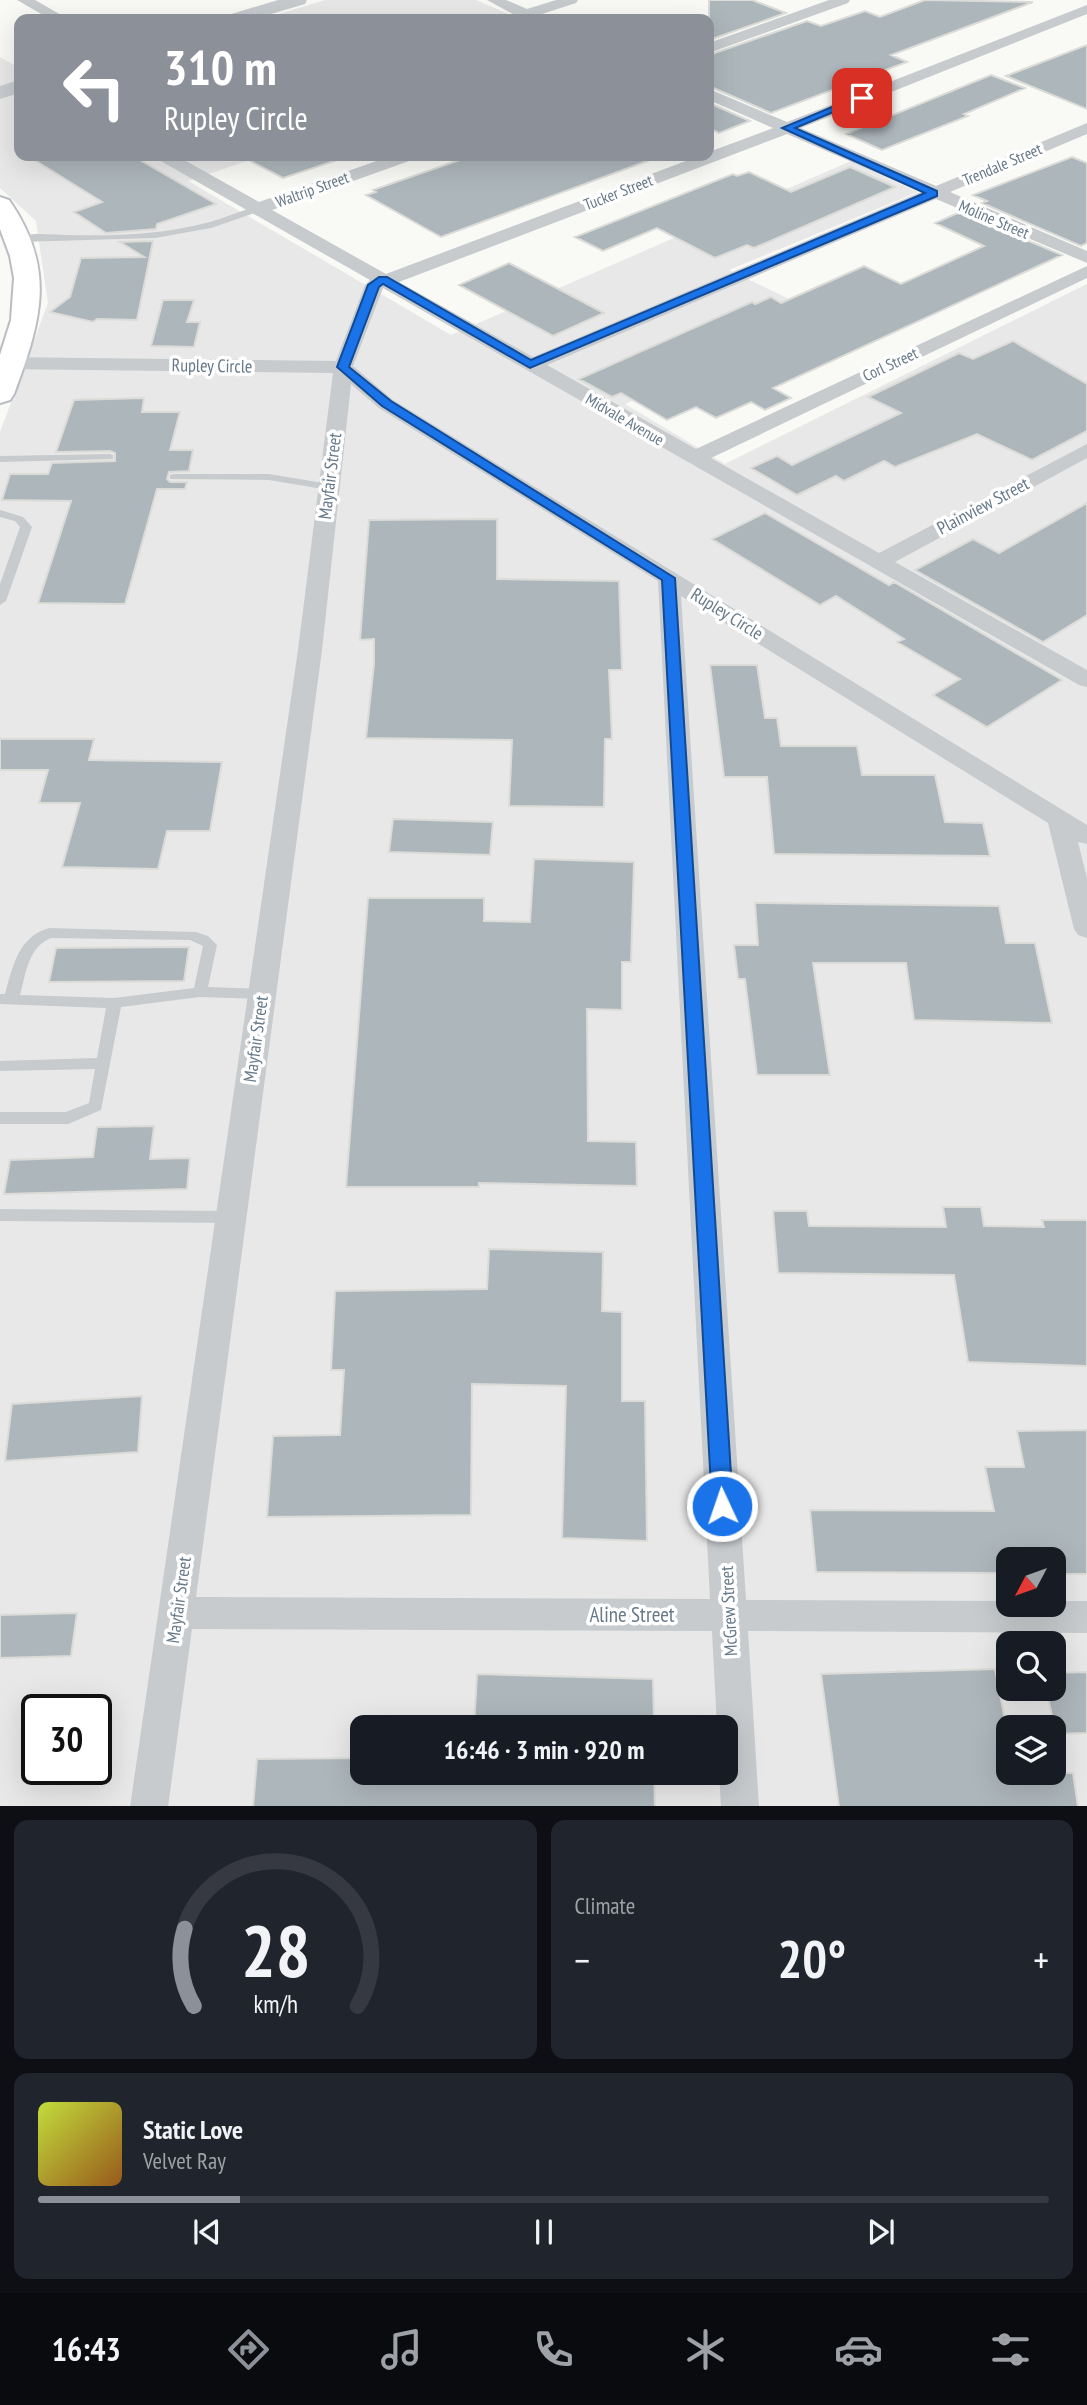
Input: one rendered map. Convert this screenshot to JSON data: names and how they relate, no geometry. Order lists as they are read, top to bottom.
{
  "streets": {
    "street": [
      "Trendale Street",
      "Waltrip Street",
      "Tucker Street",
      "Moline Street",
      "Corl Street",
      "Rupley Circle",
      "Midvale Avenue",
      "Mayfair Street",
      "Plainview Street",
      "McGrew Street",
      "Aline Street"
    ]
  },
  "crossings": [
    ["Trendale Street", "Moline Street"],
    ["Trendale Street", "Midvale Avenue"],
    ["Waltrip Street", "Midvale Avenue"],
    ["Tucker Street", "Moline Street"],
    ["Tucker Street", "Midvale Avenue"],
    ["Tucker Street", "Mayfair Street"],
    ["Corl Street", "Midvale Avenue"],
    ["Rupley Circle", "Mayfair Street"],
    ["Rupley Circle", "McGrew Street"],
    ["Midvale Avenue", "Mayfair Street"],
    ["Midvale Avenue", "Plainview Street"],
    ["Mayfair Street", "Aline Street"],
    ["McGrew Street", "Aline Street"]
  ],
  "north": "bottom left",
  "page": {
    "turn": ["310 m", "Rupley Circle"],
    "limit": "30",
    "trip": "16:46 · 3 min · 920 m",
    "tile": "Climate",
    "heat": ["−", "20°", "+"],
    "song": ["Static Love", "Velvet Ray"],
    "tabs": "16:43",
    "gauge": ["28", "km/h"]
  }
}
